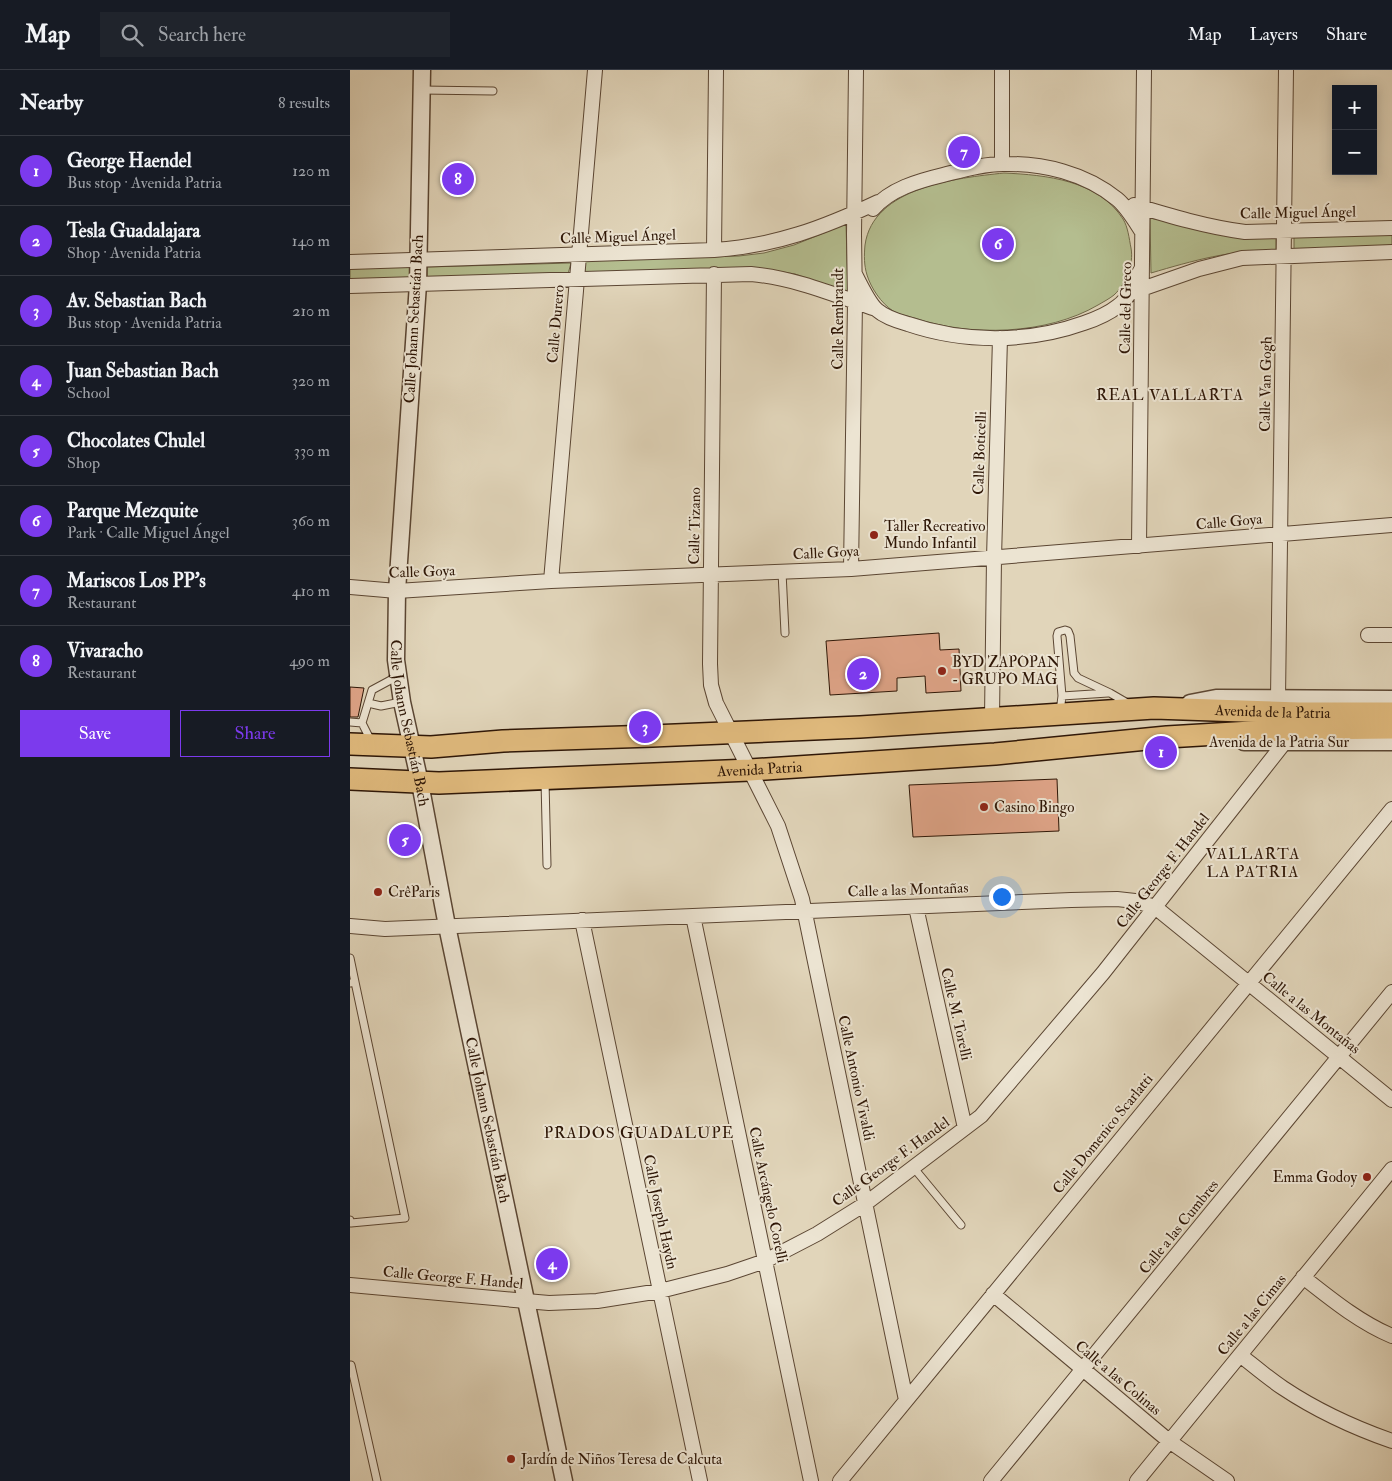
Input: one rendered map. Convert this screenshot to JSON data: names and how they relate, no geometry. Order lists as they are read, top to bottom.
{
  "streets": {
    "main road": ["Avenida de la Patria", "Avenida Patria"],
    "street": [
      "Calle Miguel Ángel",
      "Calle del Greco",
      "Calle Johann Sebastián Bach",
      "Calle Rembrandt",
      "Calle Durero",
      "Calle Van Gogh",
      "Calle Boticelli",
      "Calle Goya",
      "Calle Tizano",
      "Avenida de la Patria Sur",
      "Calle George F. Handel",
      "Calle a las Montañas",
      "Calle M. Torelli",
      "Calle Antonio Vivaldi",
      "Calle Domenico Scarlatti",
      "Calle Arcángelo Corelli",
      "Calle Joseph Haydn",
      "Calle a las Cumbres",
      "Calle a las Cimas",
      "Calle a las Colinas"
    ]
  },
  "crossings": [
    ["Calle Miguel Ángel", "Calle del Greco"],
    ["Calle Miguel Ángel", "Calle Johann Sebastián Bach"],
    ["Calle Miguel Ángel", "Calle Rembrandt"],
    ["Calle Miguel Ángel", "Calle Durero"],
    ["Calle Miguel Ángel", "Calle Van Gogh"],
    ["Calle del Greco", "Calle Goya"],
    ["Calle Johann Sebastián Bach", "Calle Goya"],
    ["Calle Johann Sebastián Bach", "Avenida Patria"],
    ["Calle Johann Sebastián Bach", "Calle George F. Handel"],
    ["Calle Johann Sebastián Bach", "Calle a las Montañas"],
    ["Calle Rembrandt", "Calle Goya"],
    ["Calle Durero", "Calle Goya"],
    ["Calle Van Gogh", "Calle Goya"],
    ["Calle Boticelli", "Calle Goya"],
    ["Calle Goya", "Calle Tizano"],
    ["Calle Tizano", "Avenida Patria"],
    ["Calle Tizano", "Calle Antonio Vivaldi"],
    ["Avenida de la Patria", "Avenida de la Patria Sur"],
    ["Avenida de la Patria", "Avenida Patria"],
    ["Avenida de la Patria Sur", "Avenida Patria"],
    ["Avenida de la Patria Sur", "Calle George F. Handel"],
    ["Avenida Patria", "Calle Antonio Vivaldi"],
    ["Calle George F. Handel", "Calle a las Montañas"],
    ["Calle George F. Handel", "Calle M. Torelli"],
    ["Calle George F. Handel", "Calle Antonio Vivaldi"],
    ["Calle George F. Handel", "Calle Arcángelo Corelli"],
    ["Calle George F. Handel", "Calle Joseph Haydn"],
    ["Calle a las Montañas", "Calle M. Torelli"],
    ["Calle a las Montañas", "Calle Antonio Vivaldi"],
    ["Calle a las Montañas", "Calle Domenico Scarlatti"],
    ["Calle a las Montañas", "Calle Arcángelo Corelli"],
    ["Calle a las Montañas", "Calle Joseph Haydn"],
    ["Calle a las Montañas", "Calle a las Cumbres"],
    ["Calle Antonio Vivaldi", "Calle Domenico Scarlatti"],
    ["Calle Domenico Scarlatti", "Calle a las Colinas"],
    ["Calle a las Cumbres", "Calle a las Colinas"],
    ["Calle a las Cimas", "Calle a las Colinas"]
  ],
  "districts": ["REAL VALLARTA", "VALLARTA LA PATRIA", "PRADOS GUADALUPE"],
  "places": [
    "Taller Recreativo Mundo Infantil",
    "BYD ZAPOPAN - GRUPO MAG",
    "Casino Bingo",
    "CrêParis",
    "Emma Godoy",
    "Jardín de Niños Teresa de Calcuta"
  ],
  "page": {
    "header": "Map",
    "search": "Search here",
    "nav": ["Map", "Layers", "Share"],
    "heading": ["Nearby", "8 results"],
    "map_buttons": ["+", "−"],
    "pins": [
      "7",
      "8",
      "6",
      "2",
      "3",
      "1",
      "5",
      "4"
    ],
    "list": [
      {
        "mark": "1",
        "name": "George Haendel",
        "note": "Bus stop · Avenida Patria",
        "value": "120 m"
      },
      {
        "mark": "2",
        "name": "Tesla Guadalajara",
        "note": "Shop · Avenida Patria",
        "value": "140 m"
      },
      {
        "mark": "3",
        "name": "Av. Sebastian Bach",
        "note": "Bus stop · Avenida Patria",
        "value": "210 m"
      },
      {
        "mark": "4",
        "name": "Juan Sebastian Bach",
        "note": "School",
        "value": "320 m"
      },
      {
        "mark": "5",
        "name": "Chocolates Chulel",
        "note": "Shop",
        "value": "330 m"
      },
      {
        "mark": "6",
        "name": "Parque Mezquite",
        "note": "Park · Calle Miguel Ángel",
        "value": "360 m"
      },
      {
        "mark": "7",
        "name": "Mariscos Los PP's",
        "note": "Restaurant",
        "value": "410 m"
      },
      {
        "mark": "8",
        "name": "Vivaracho",
        "note": "Restaurant",
        "value": "490 m"
      }
    ],
    "buttons": ["Save", "Share"]
  }
}
